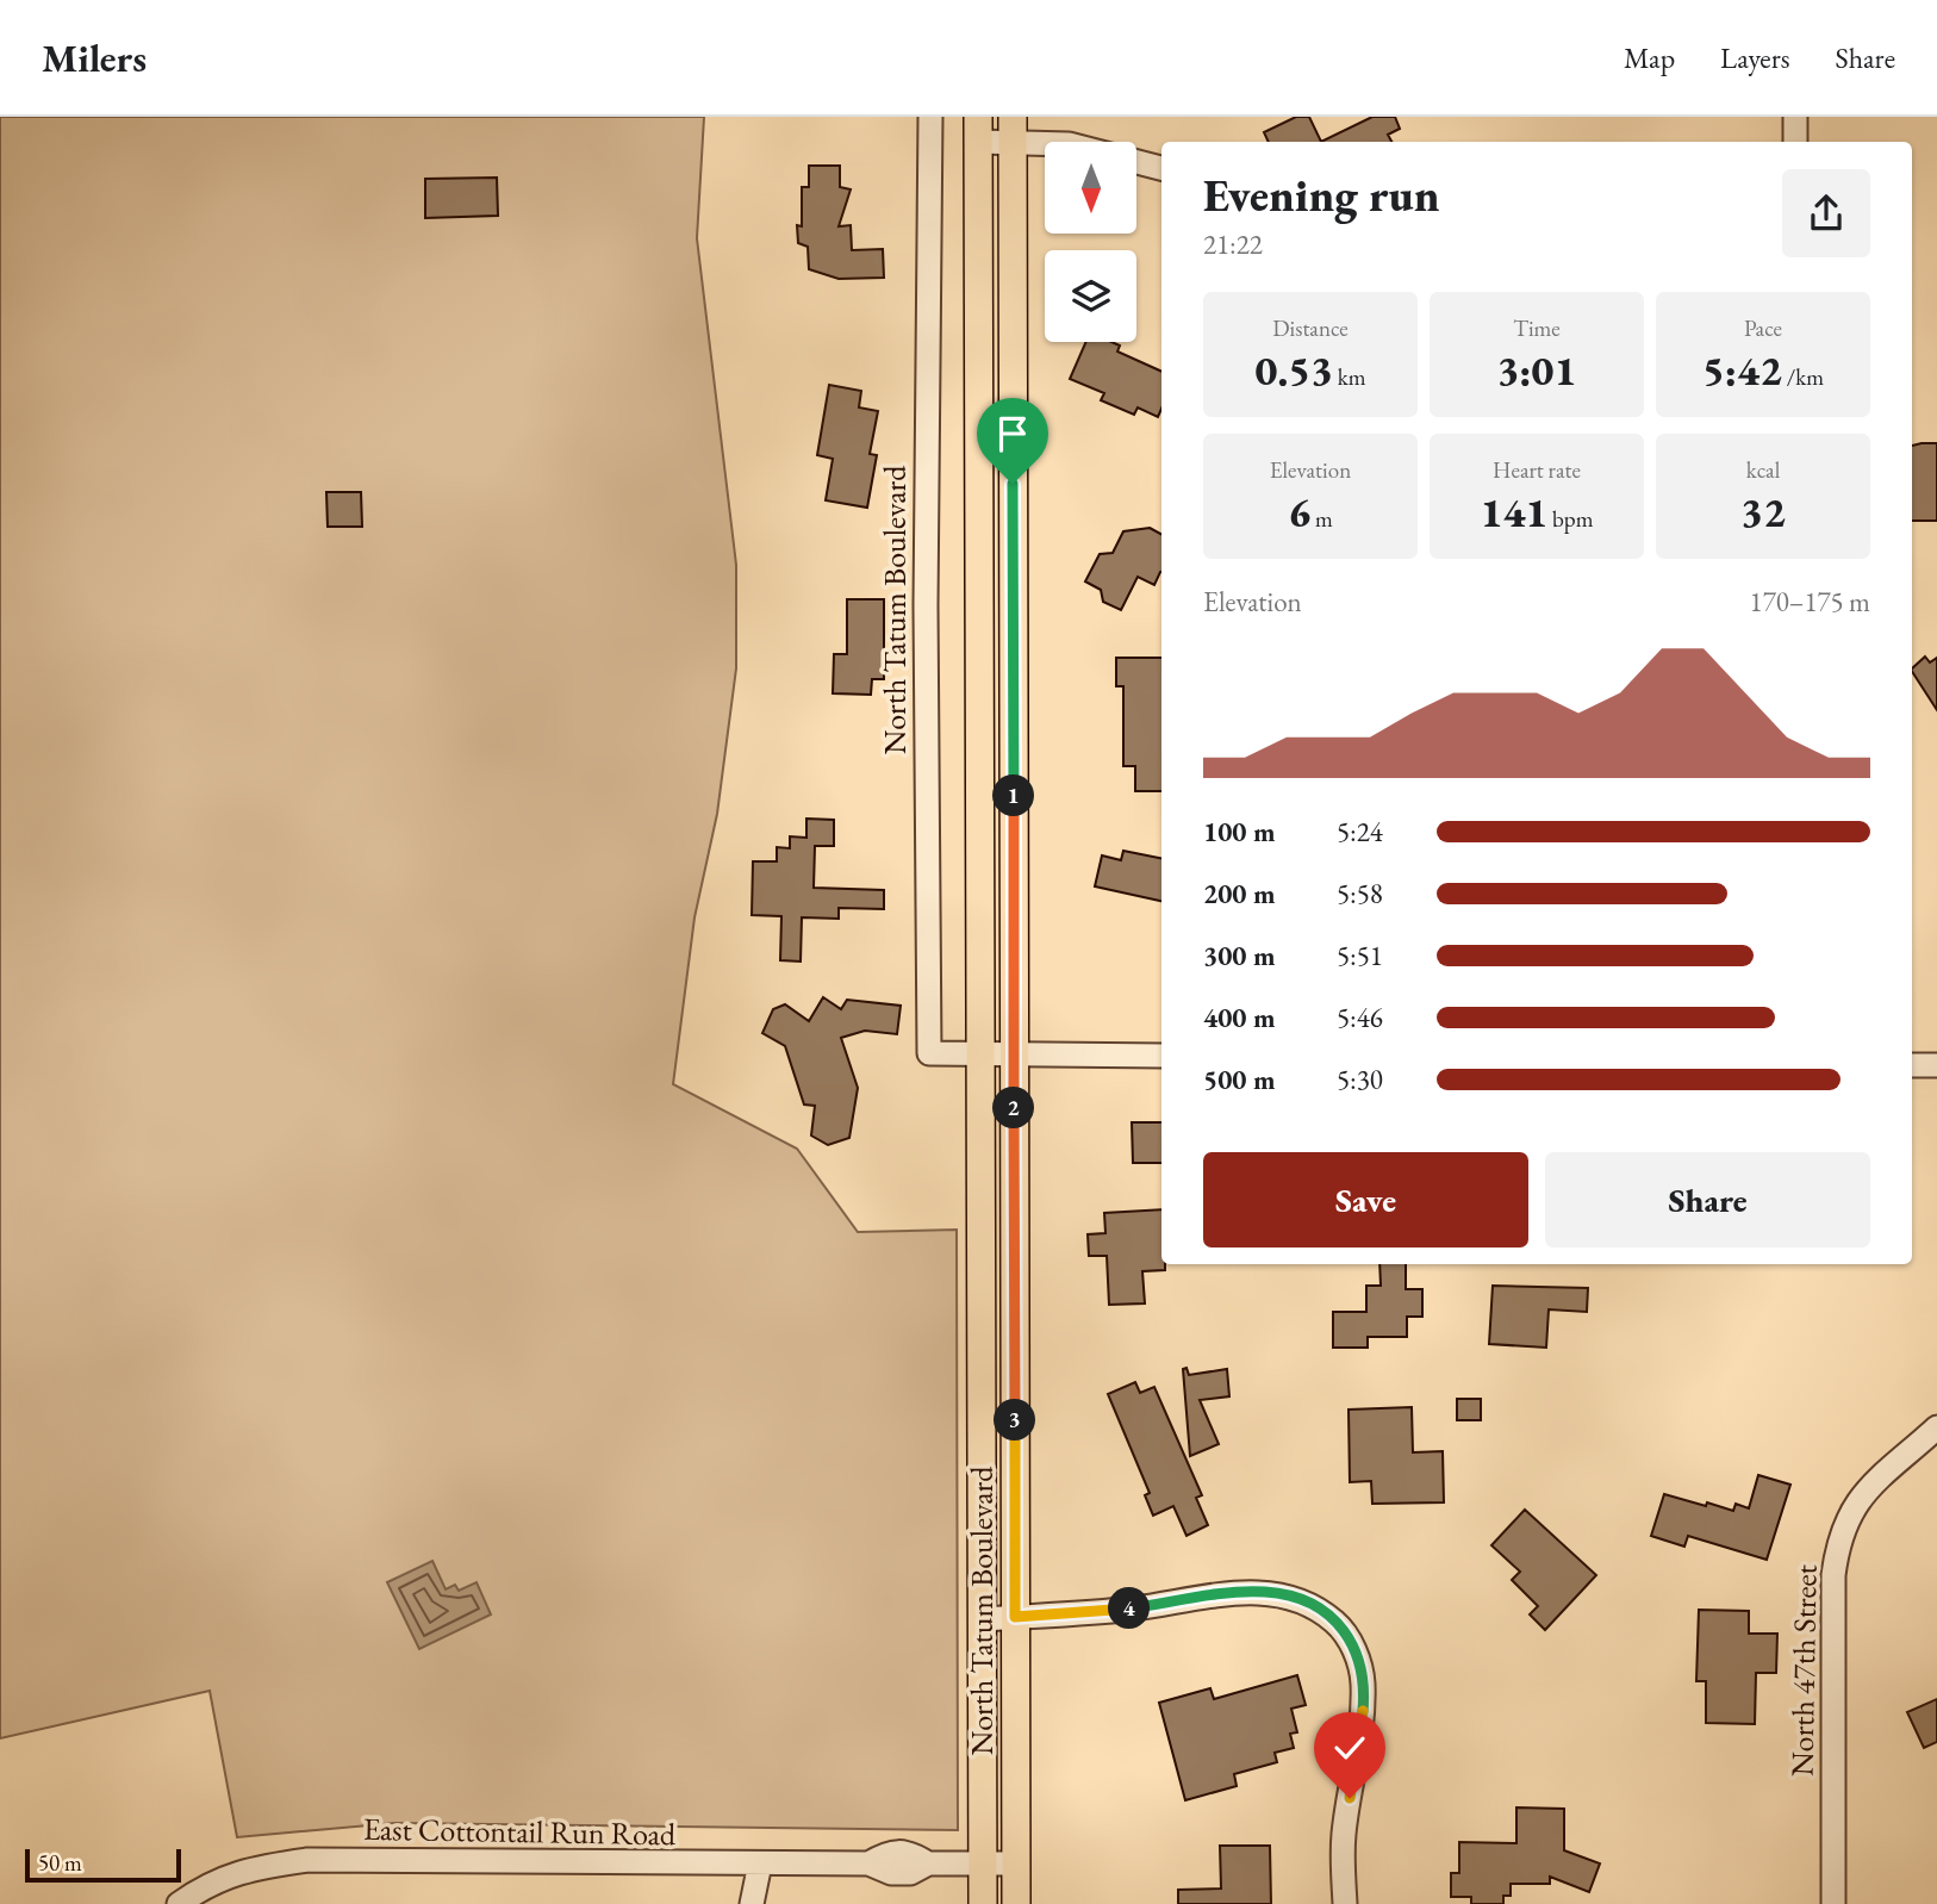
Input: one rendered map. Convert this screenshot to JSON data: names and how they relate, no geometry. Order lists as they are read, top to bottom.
{
  "streets": {
    "main road": ["North Tatum Boulevard"],
    "street": ["North 47th Street", "East Cottontail Run Road"]
  },
  "crossings": [
    ["North Tatum Boulevard", "East Cottontail Run Road"]
  ],
  "scale_bar": "50 m",
  "north": "bottom",
  "page": {
    "header": "Milers",
    "nav": ["Map", "Layers", "Share"],
    "heading": ["Evening run", "21:22"],
    "stats": [
      ["Distance", "0.53 km"],
      ["Time", "3:01"],
      ["Pace", "5:42 /km"],
      ["Elevation", "6 m"],
      ["Heart rate", "141 bpm"],
      ["kcal", "32"]
    ],
    "chart": ["Elevation", "170–175 m"],
    "pins": [
      "1",
      "2",
      "3",
      "4"
    ],
    "list": [
      {
        "name": "100 m",
        "note": "5:24"
      },
      {
        "name": "200 m",
        "note": "5:58"
      },
      {
        "name": "300 m",
        "note": "5:51"
      },
      {
        "name": "400 m",
        "note": "5:46"
      },
      {
        "name": "500 m",
        "note": "5:30"
      }
    ],
    "buttons": ["Save", "Share"],
    "scale": "50 m"
  }
}
